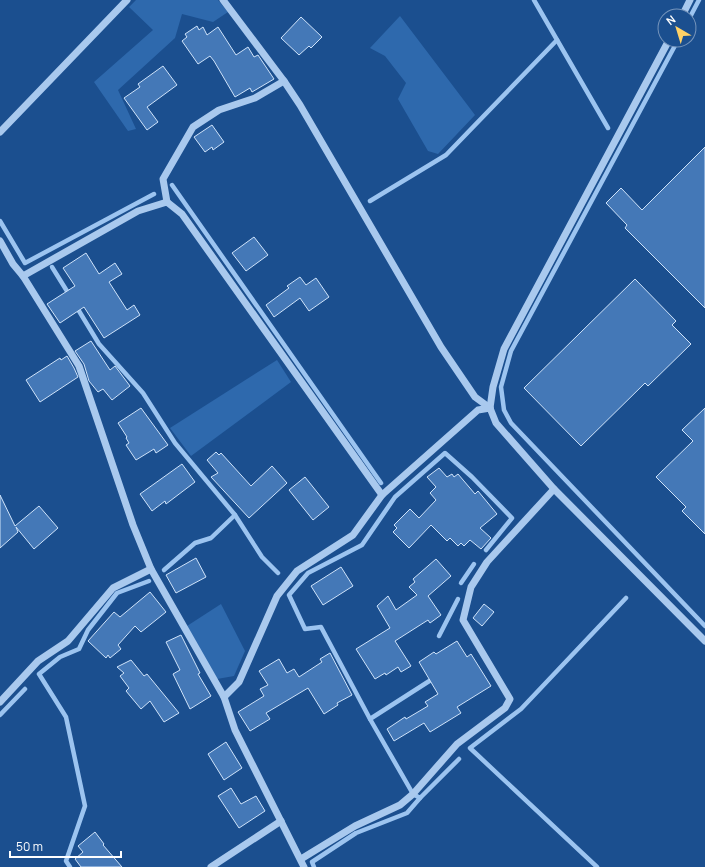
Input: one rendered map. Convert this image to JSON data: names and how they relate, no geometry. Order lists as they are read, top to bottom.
{
  "scale_bar": "50 m",
  "north": "top left"
}
